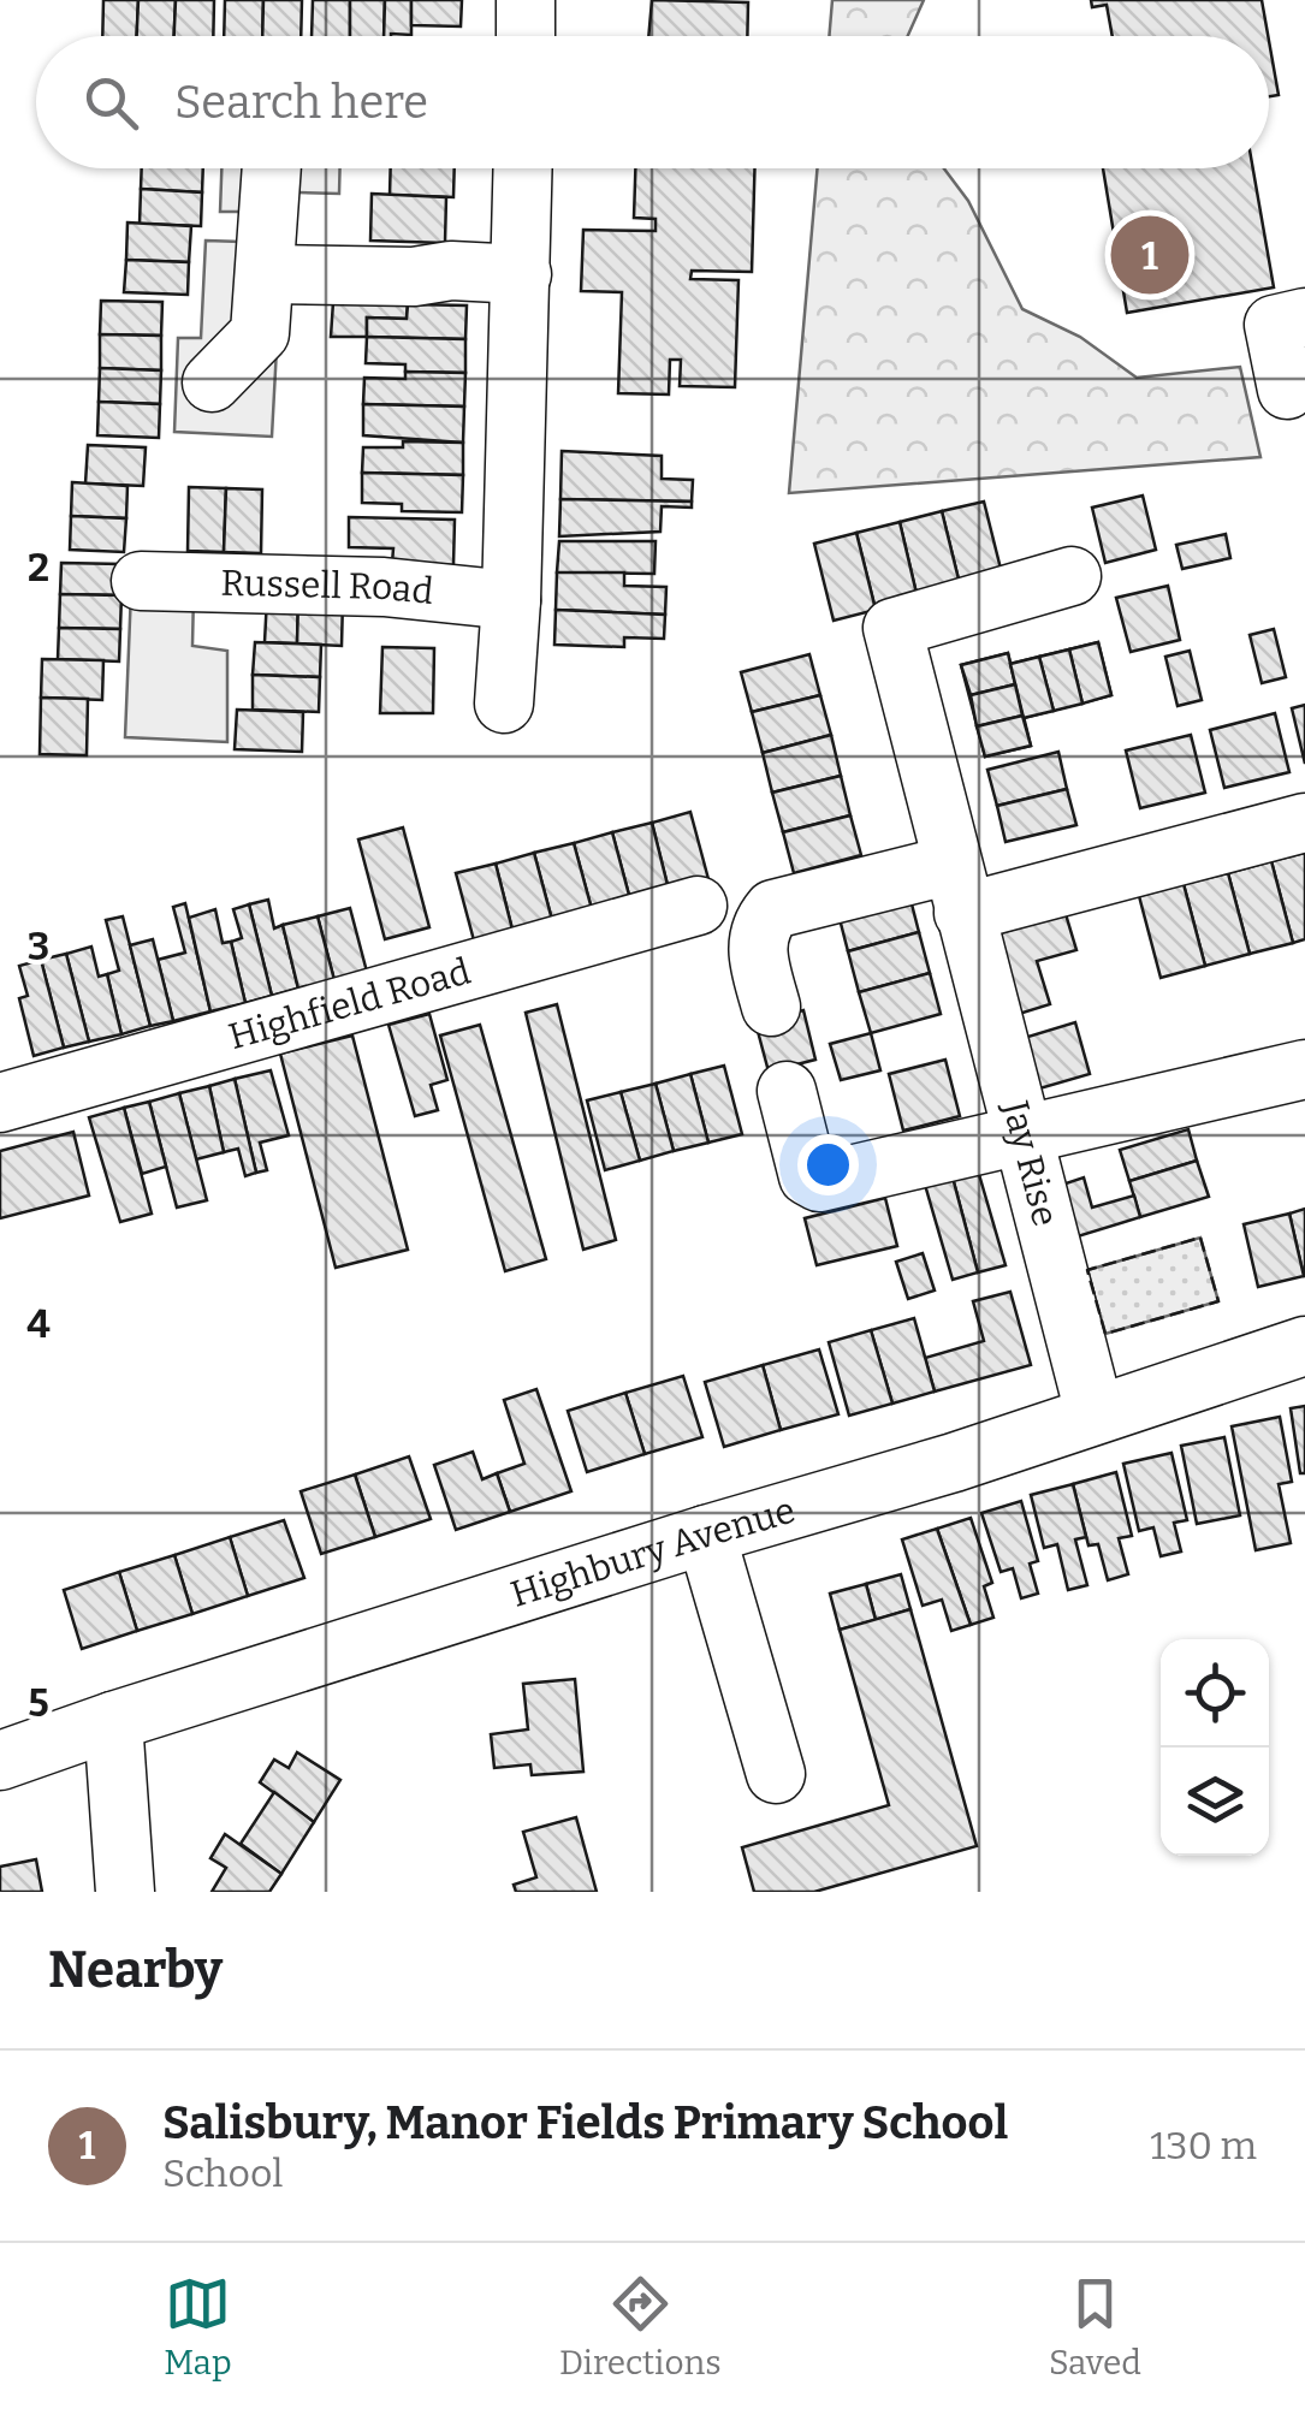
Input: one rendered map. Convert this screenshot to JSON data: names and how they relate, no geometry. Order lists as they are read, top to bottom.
{
  "streets": {
    "street": [
      "Russell Road",
      "Highfield Road",
      "Jay Rise",
      "Highbury Avenue"
    ]
  },
  "crossings": [
    ["Jay Rise", "Highbury Avenue"]
  ],
  "page": {
    "search": "Search here",
    "pins": "1",
    "heading": "Nearby",
    "list": [
      {
        "mark": "1",
        "name": "Salisbury, Manor Fields Primary School",
        "note": "School",
        "value": "130 m"
      }
    ],
    "nav": ["Map", "Directions", "Saved"]
  },
  "grid": {
    "rows": [
      "2",
      "3",
      "4",
      "5"
    ]
  }
}
